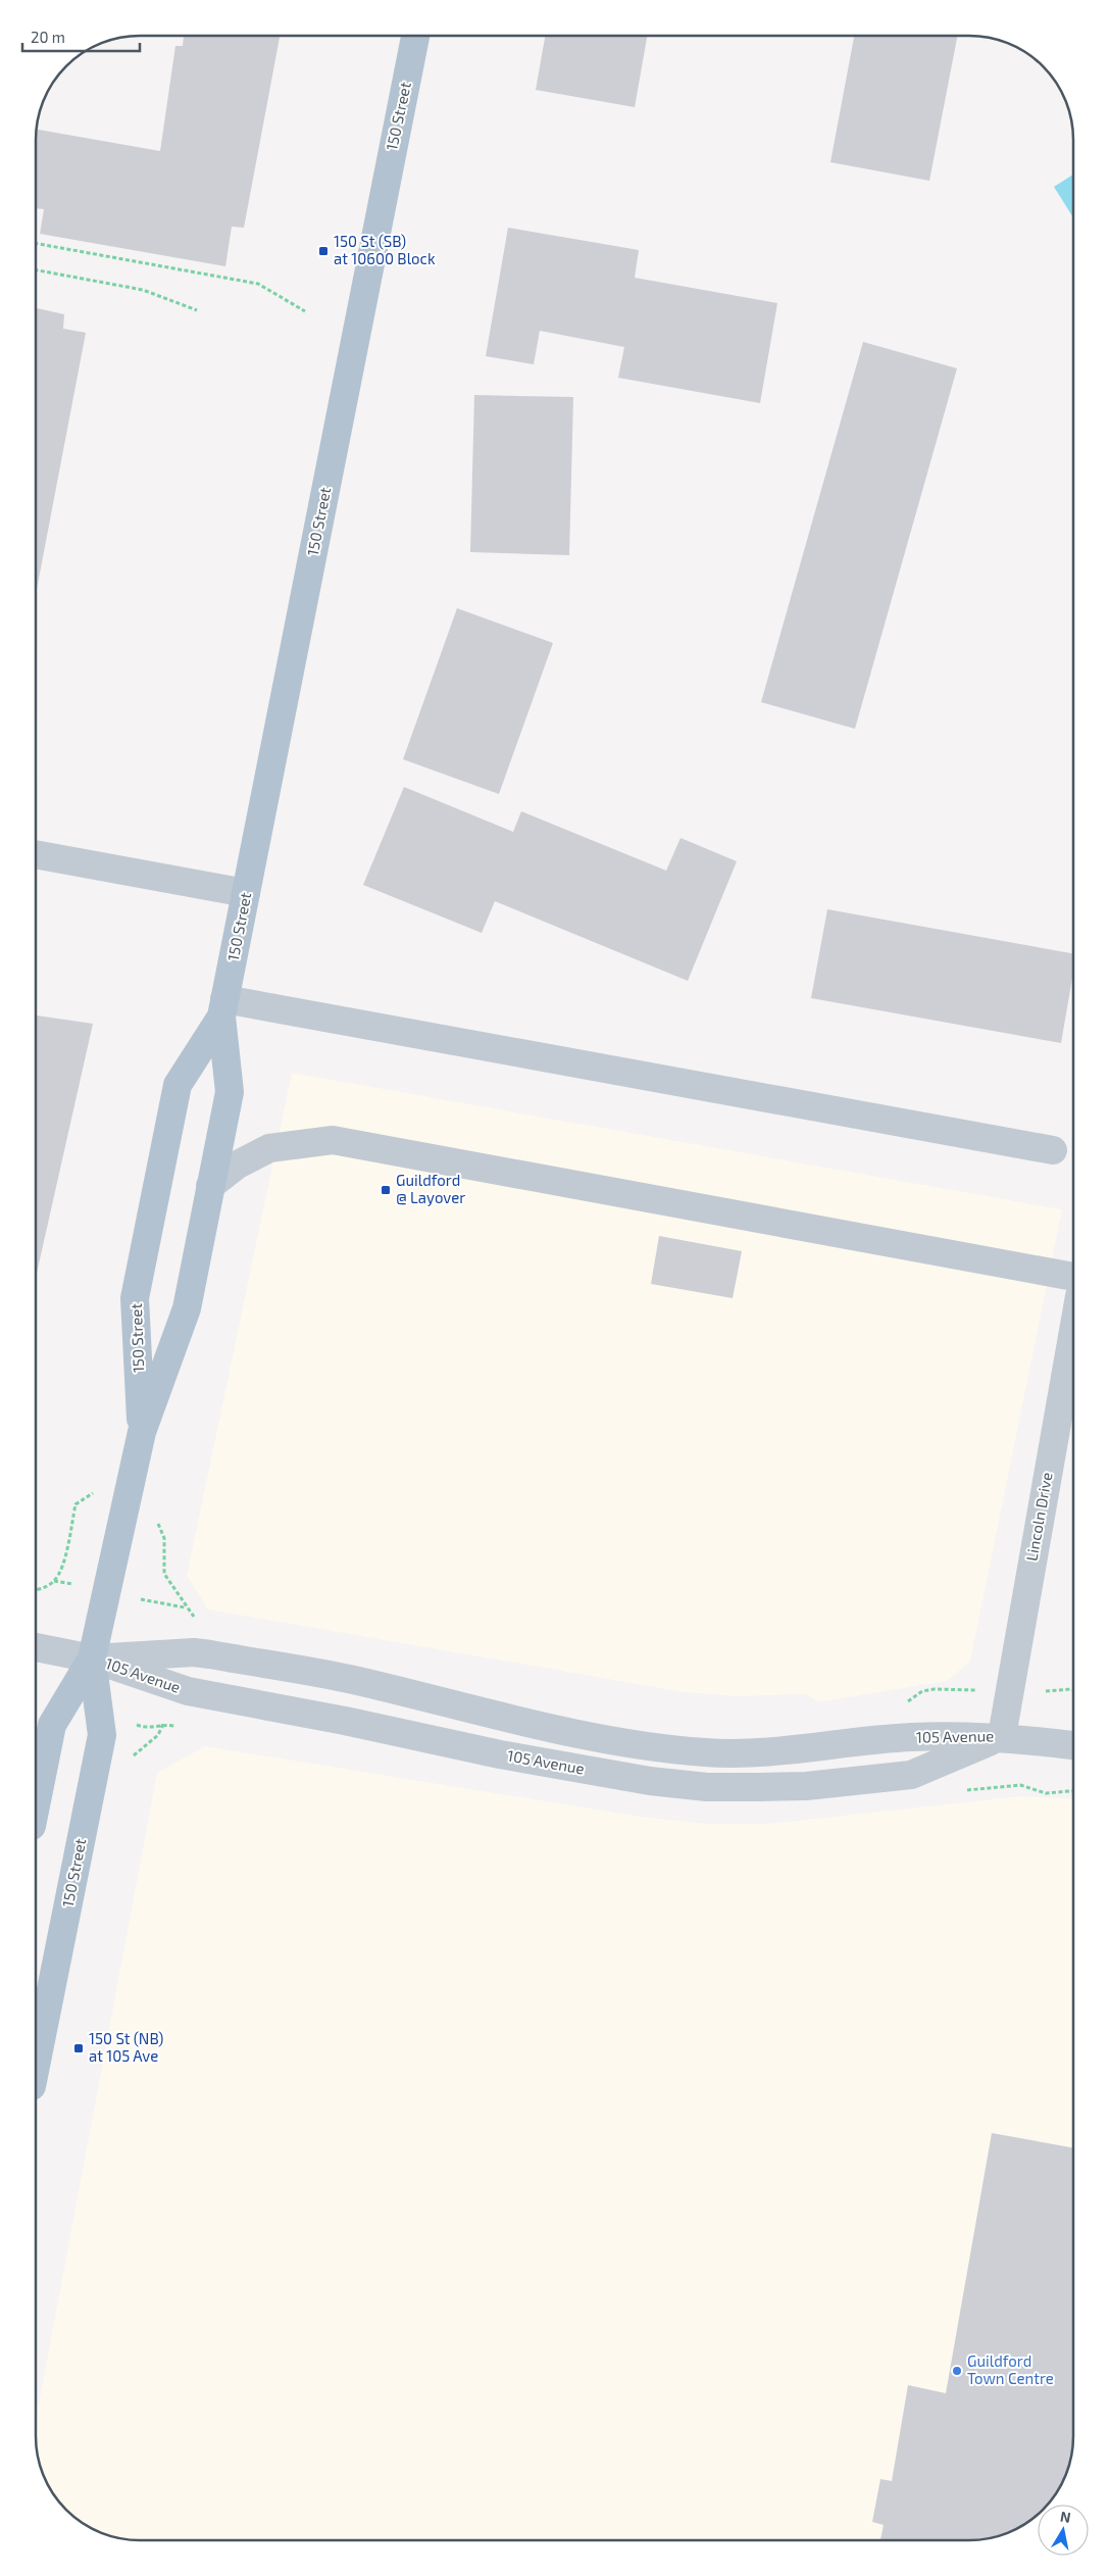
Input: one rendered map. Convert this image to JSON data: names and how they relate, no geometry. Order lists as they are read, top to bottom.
{
  "streets": {
    "main road": ["150 Street"],
    "street": ["Lincoln Drive", "105 Avenue"]
  },
  "crossings": [
    ["150 Street", "105 Avenue"],
    ["Lincoln Drive", "105 Avenue"]
  ],
  "places": {
    "transit": ["150 St (SB) at 10600 Block", "Guildford @ Layover", "150 St (NB) at 105 Ave"],
    "other": ["Guildford Town Centre"]
  },
  "scale_bar": "20 m",
  "north": "top"
}
